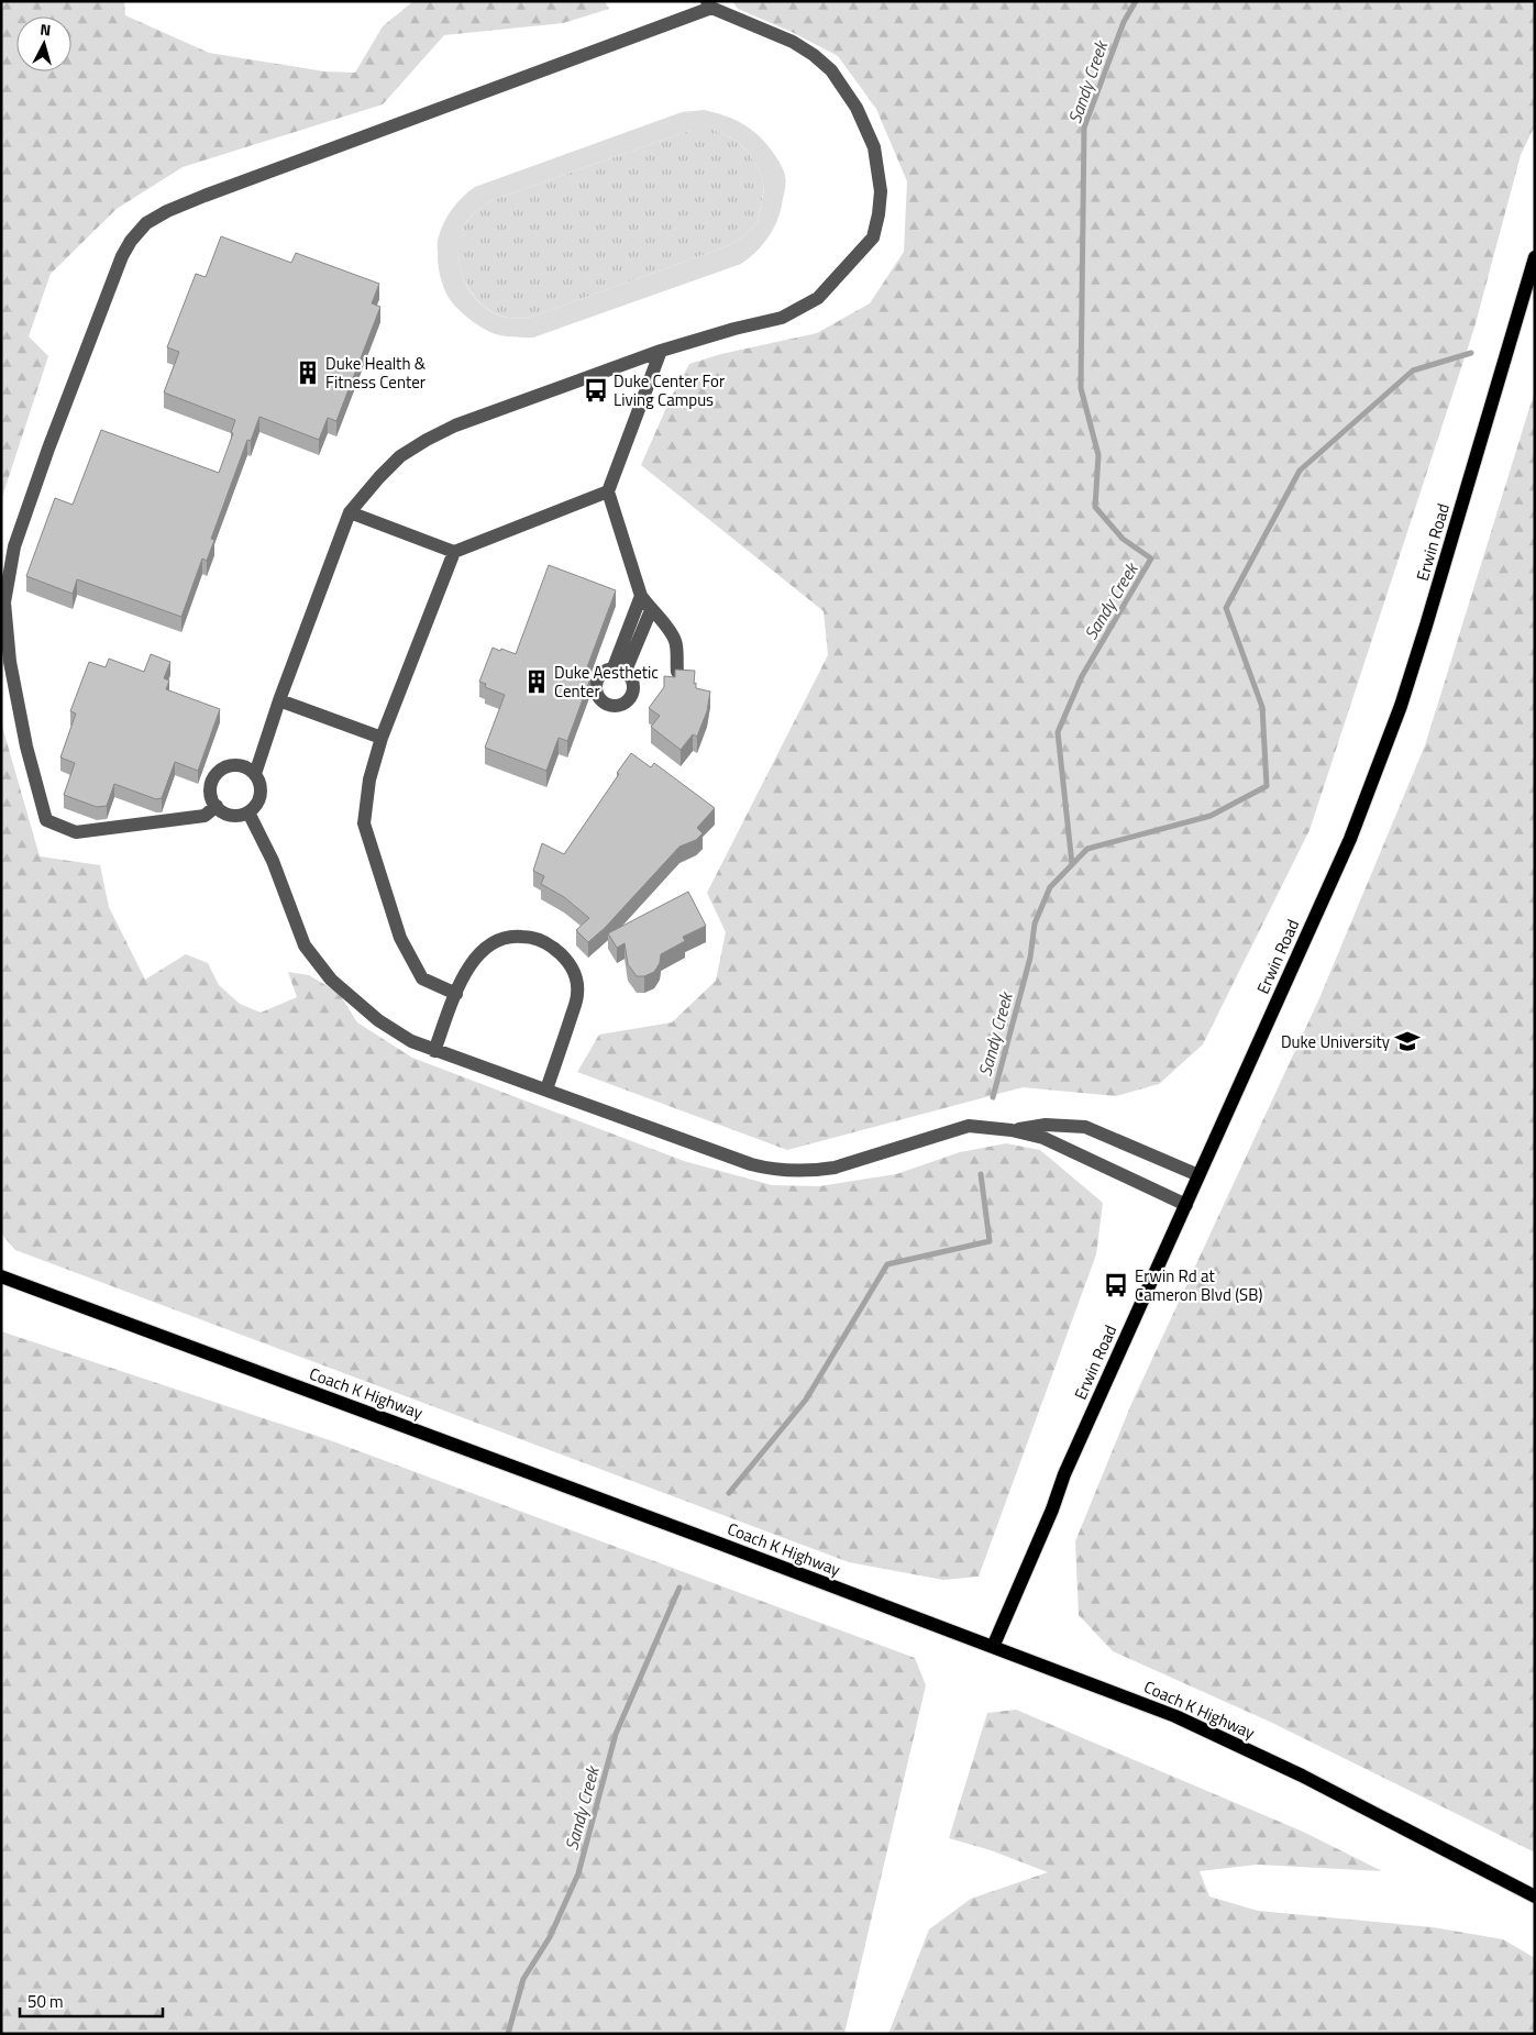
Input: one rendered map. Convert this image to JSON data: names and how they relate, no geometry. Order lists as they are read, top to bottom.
{
  "streets": {
    "main road": ["Erwin Road", "Coach K Highway"]
  },
  "crossings": [
    ["Erwin Road", "Coach K Highway"]
  ],
  "water": ["Sandy Creek"],
  "places": {
    "building": ["Duke Health & Fitness Center", "Duke Aesthetic Center"],
    "bus stop": ["Duke Center For Living Campus", "Erwin Rd at Cameron Blvd (SB)"],
    "school or university": ["Duke University"]
  },
  "scale_bar": "50 m",
  "north": "top"
}
